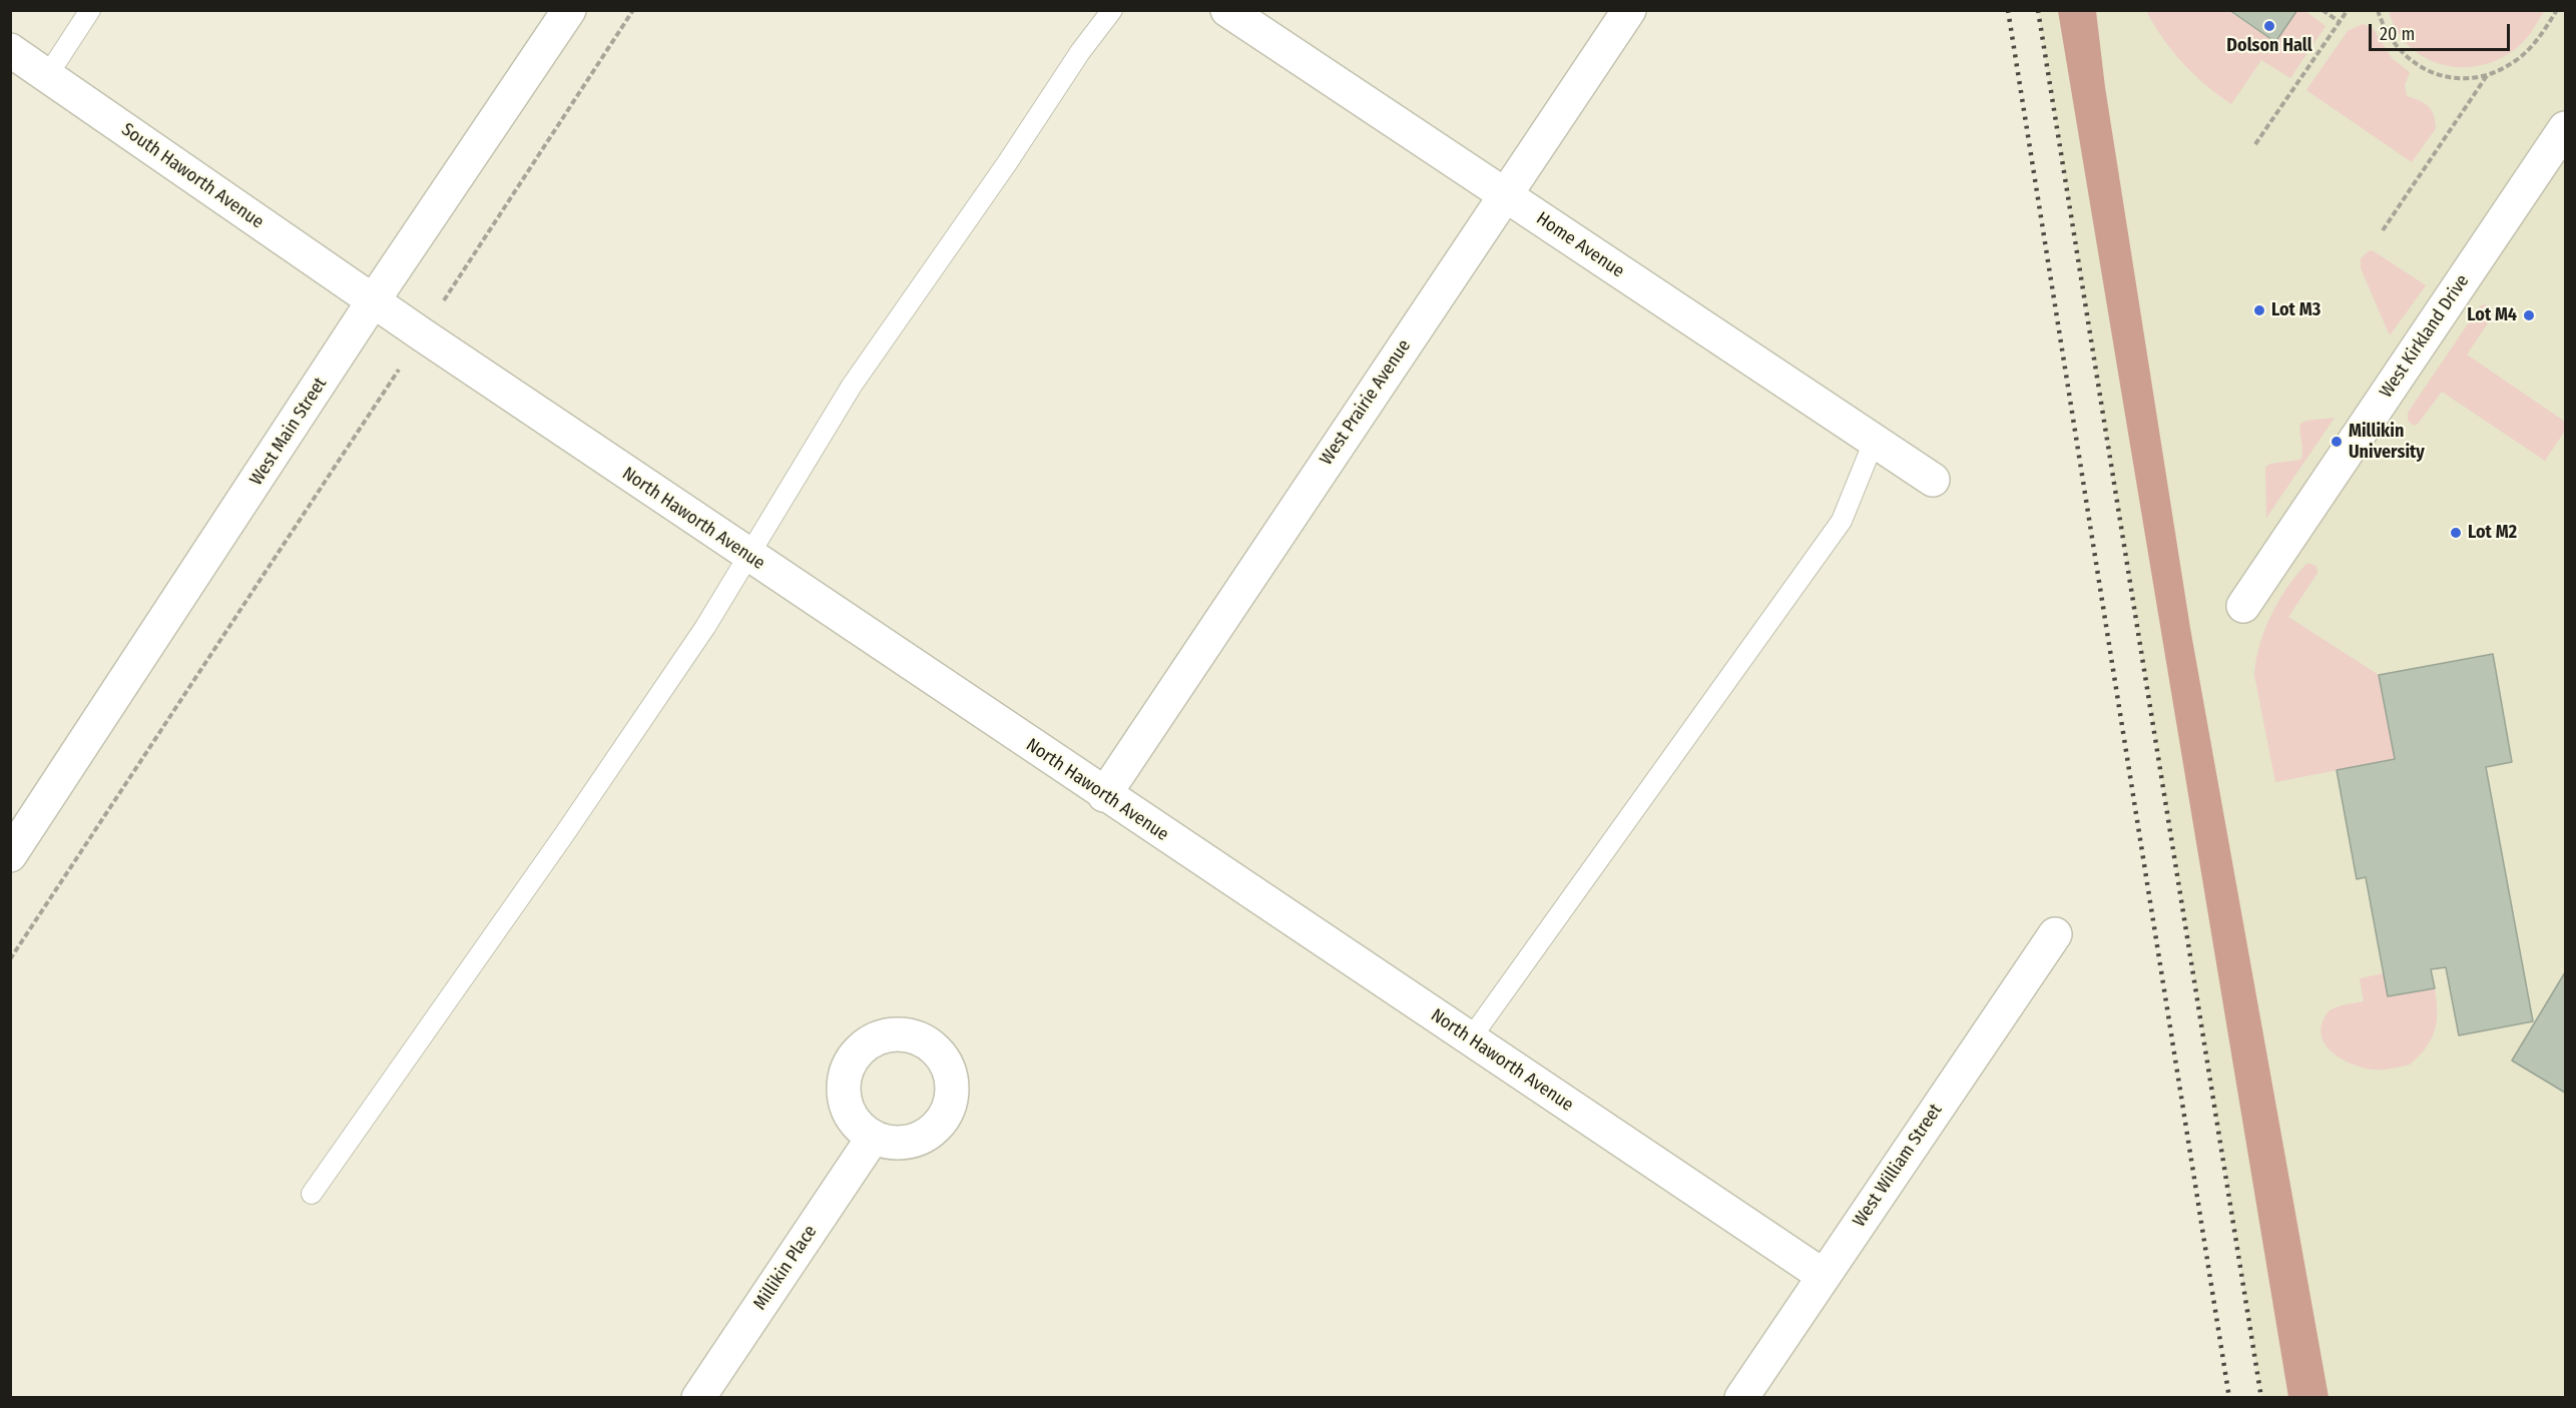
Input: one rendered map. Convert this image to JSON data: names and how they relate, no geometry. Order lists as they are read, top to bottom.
{
  "streets": {
    "street": [
      "South Haworth Avenue",
      "Home Avenue",
      "West Kirkland Drive",
      "West Prairie Avenue",
      "West Main Street",
      "North Haworth Avenue",
      "West William Street",
      "Millikin Place"
    ]
  },
  "crossings": [
    ["South Haworth Avenue", "West Main Street"],
    ["South Haworth Avenue", "North Haworth Avenue"],
    ["Home Avenue", "West Prairie Avenue"],
    ["West Prairie Avenue", "North Haworth Avenue"],
    ["West Main Street", "North Haworth Avenue"],
    ["North Haworth Avenue", "West William Street"]
  ],
  "places": [
    "Dolson Hall",
    "Lot M3",
    "Lot M4",
    "Millikin University",
    "Lot M2"
  ],
  "scale_bar": "20 m"
}
